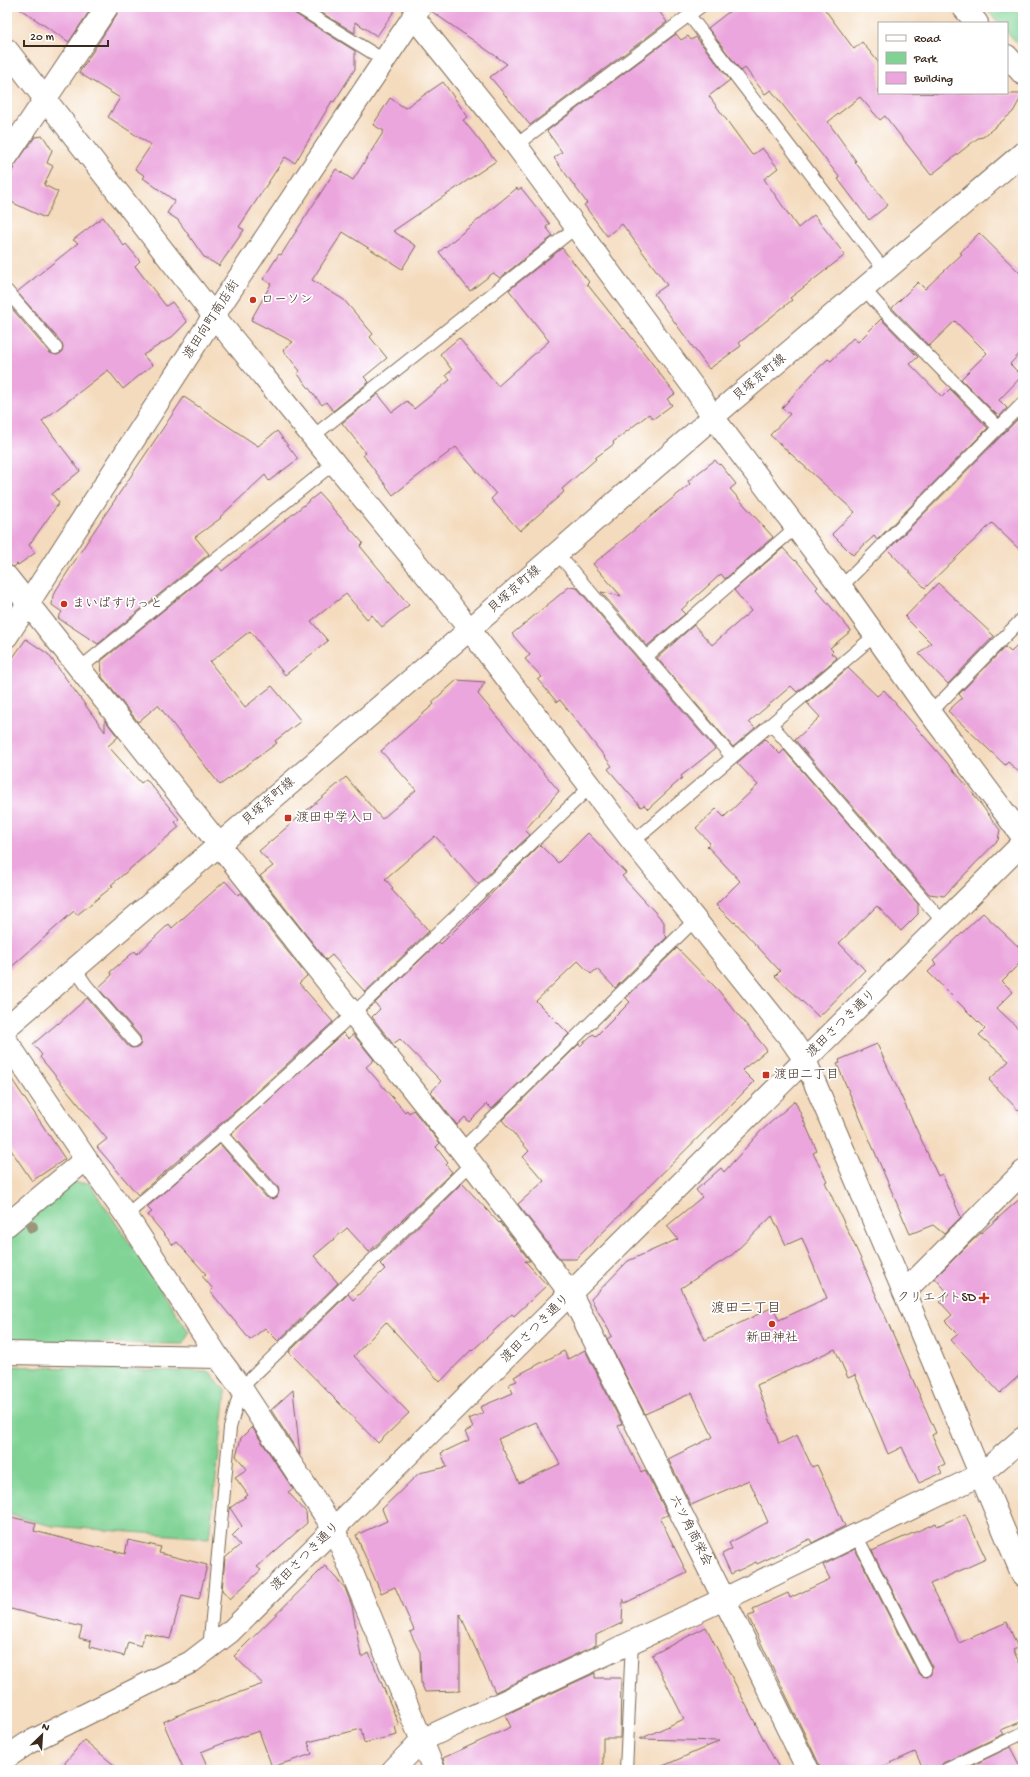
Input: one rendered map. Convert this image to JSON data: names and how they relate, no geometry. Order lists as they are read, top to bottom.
{
  "streets": {
    "street": [
      "渡田向町商店街",
      "貝塚京町線",
      "渡田さつき通り",
      "六ツ角商栄会"
    ]
  },
  "crossings": [
    ["渡田向町商店街", "六ツ角商栄会"],
    ["貝塚京町線", "六ツ角商栄会"],
    ["渡田さつき通り", "六ツ角商栄会"]
  ],
  "districts": ["渡田二丁目"],
  "places": {
    "other": ["ローソン", "まいばすけっと", "新田神社"],
    "transit": ["渡田中学入口", "渡田二丁目"],
    "health": ["クリエイトSD"]
  },
  "legend": ["Road", "Park", "Building"],
  "scale_bar": "20 m",
  "north": "top right"
}
